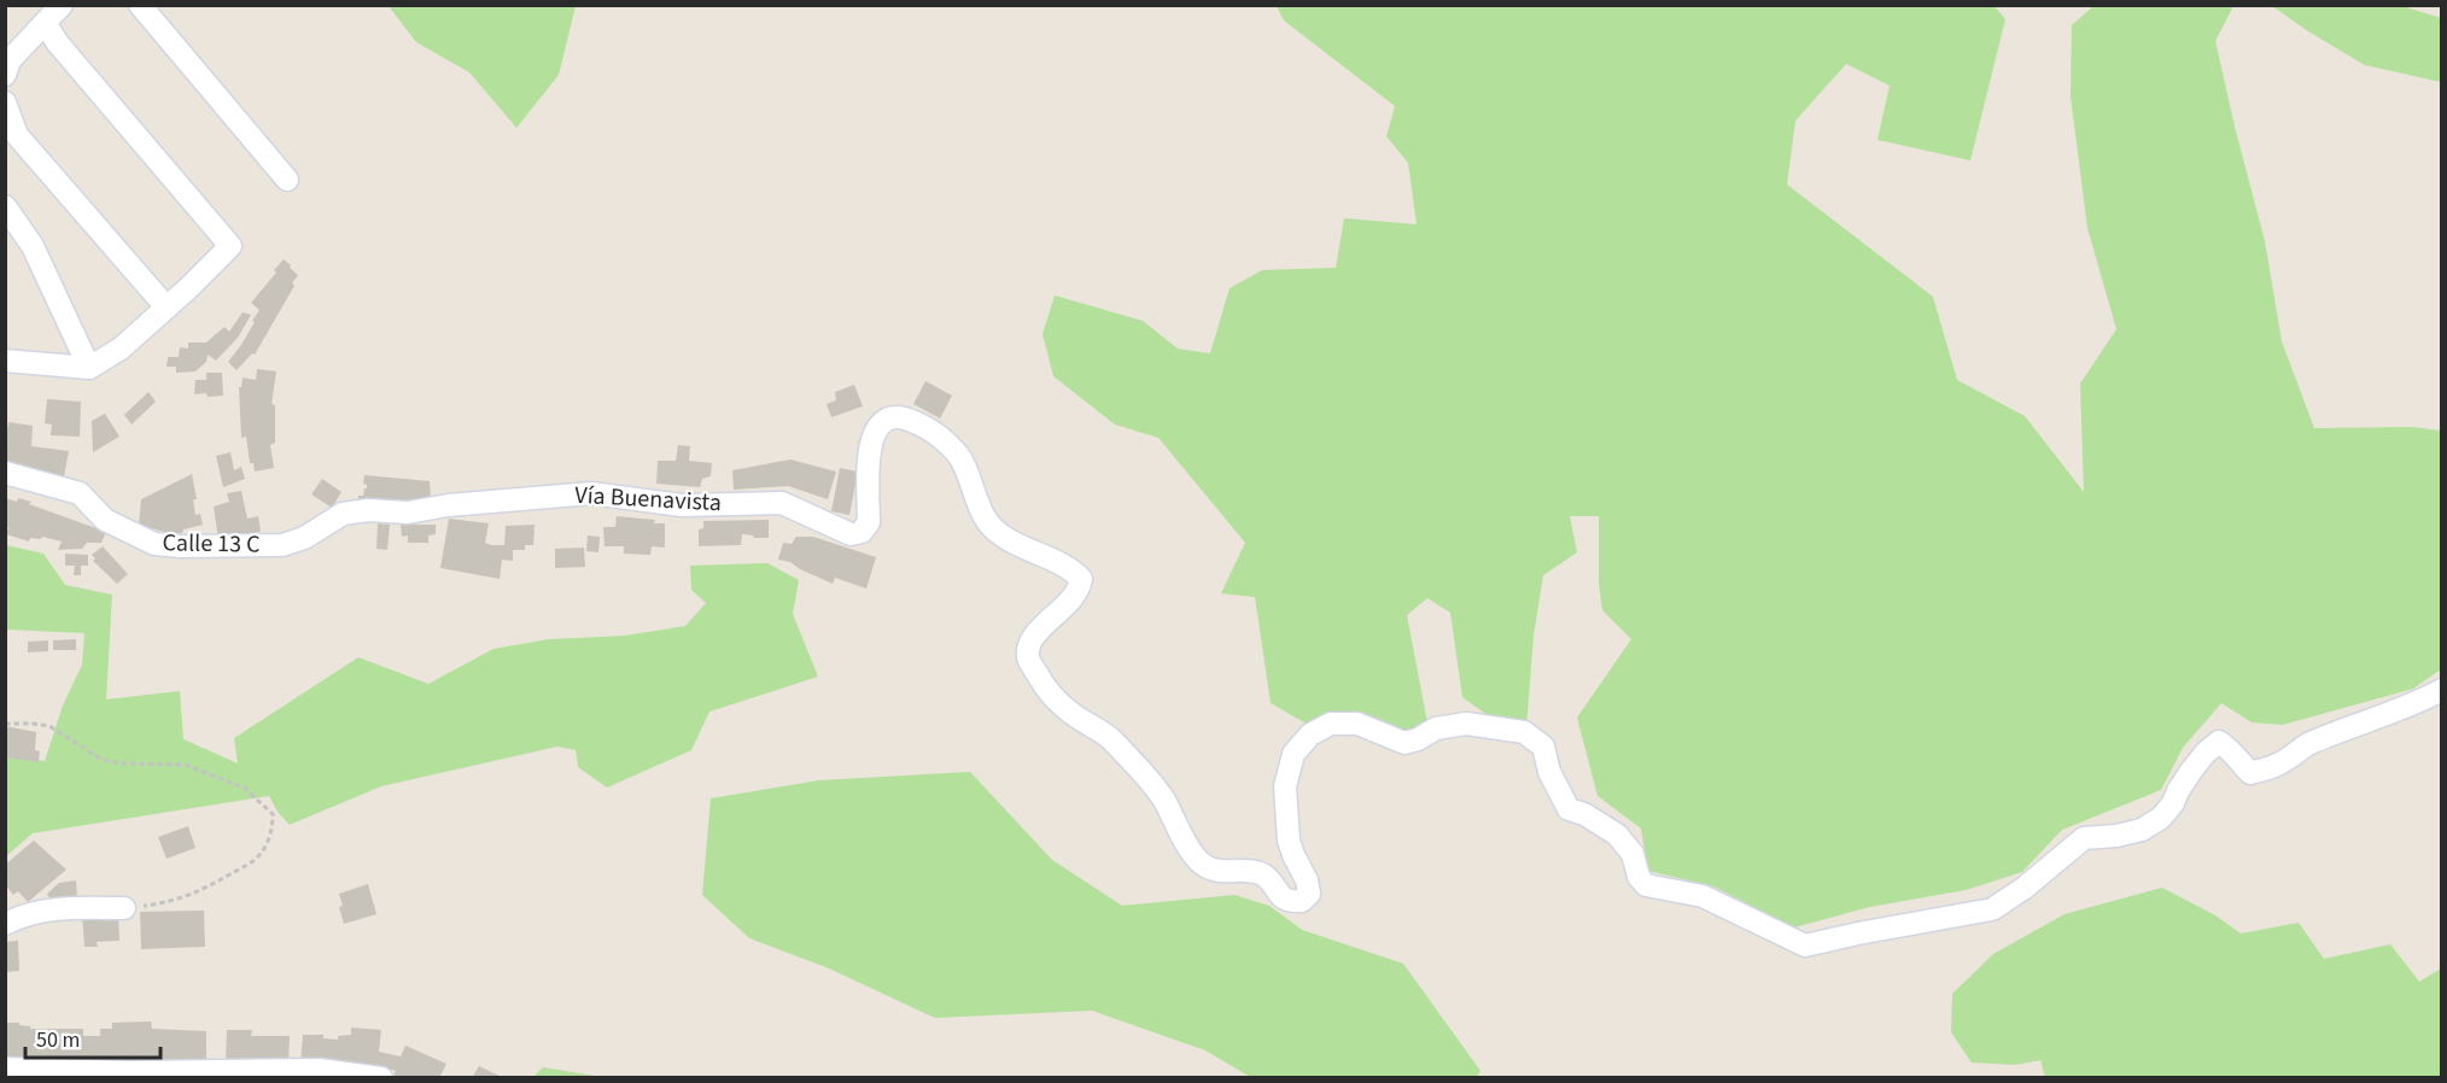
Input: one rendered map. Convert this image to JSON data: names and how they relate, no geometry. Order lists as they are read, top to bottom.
{
  "streets": {
    "street": ["Vía Buenavista", "Calle 13 C"]
  },
  "crossings": [
    ["Vía Buenavista", "Calle 13 C"]
  ],
  "scale_bar": "50 m"
}
